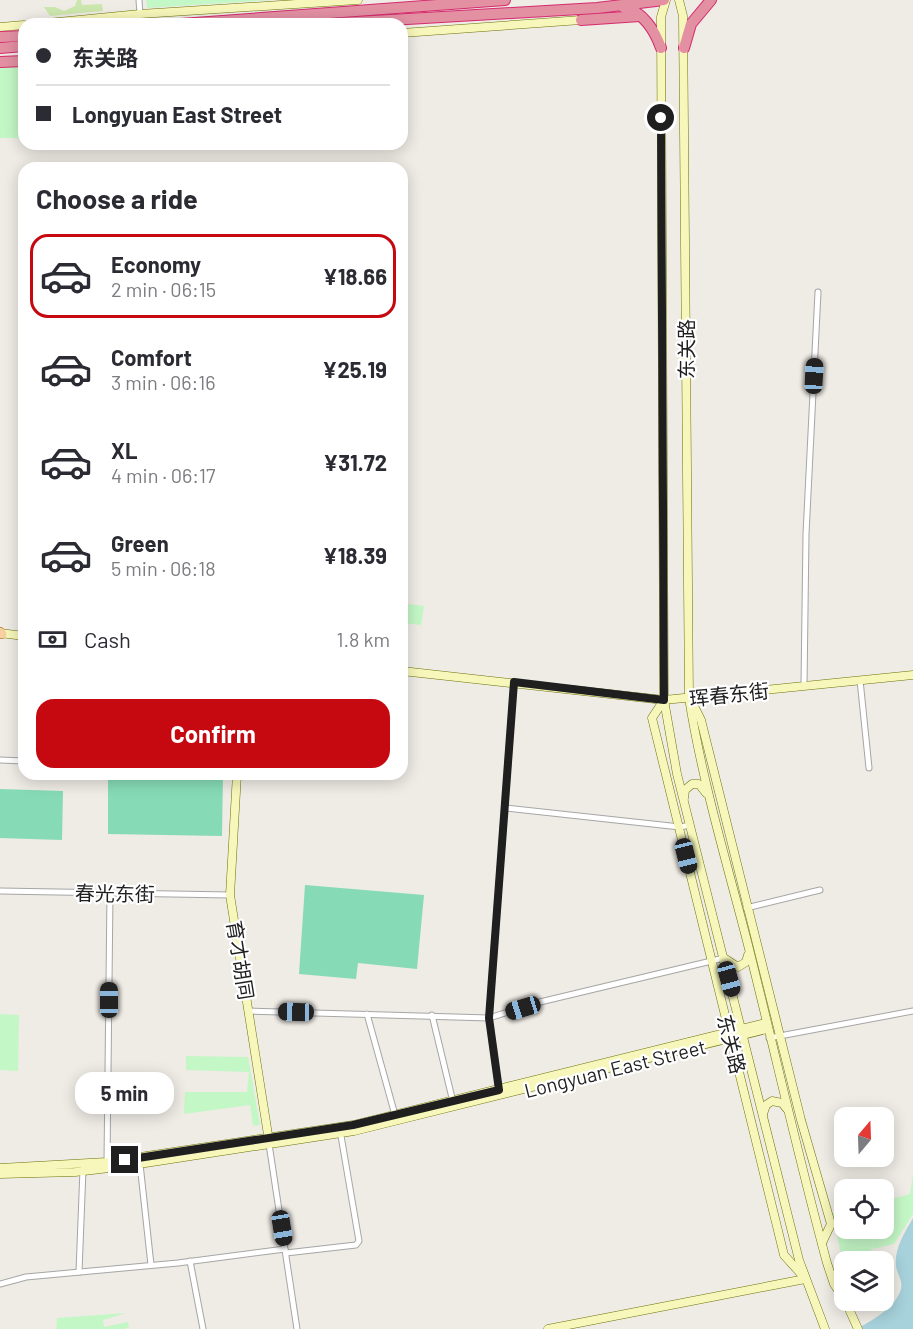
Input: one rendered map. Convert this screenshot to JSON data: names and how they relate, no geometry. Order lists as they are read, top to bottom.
{
  "streets": {
    "main road": [
      "东关路",
      "珲春东街",
      "育才胡同",
      "Longyuan East Street"
    ],
    "street": ["春光东街"]
  },
  "crossings": [
    ["东关路", "珲春东街"],
    ["东关路", "Longyuan East Street"],
    ["春光东街", "育才胡同"],
    ["育才胡同", "Longyuan East Street"]
  ],
  "north": "top",
  "page": {
    "banner": ["东关路", "Longyuan East Street"],
    "heading": "Choose a ride",
    "list": [
      {
        "name": "Economy",
        "note": "2 min · 06:15",
        "value": "¥18.66"
      },
      {
        "name": "Comfort",
        "note": "3 min · 06:16",
        "value": "¥25.19"
      },
      {
        "name": "XL",
        "note": "4 min · 06:17",
        "value": "¥31.72"
      },
      {
        "name": "Green",
        "note": "5 min · 06:18",
        "value": "¥18.39"
      }
    ],
    "pay": ["Cash", "1.8 km"],
    "buttons": "Confirm",
    "bubble": "5 min"
  }
}
